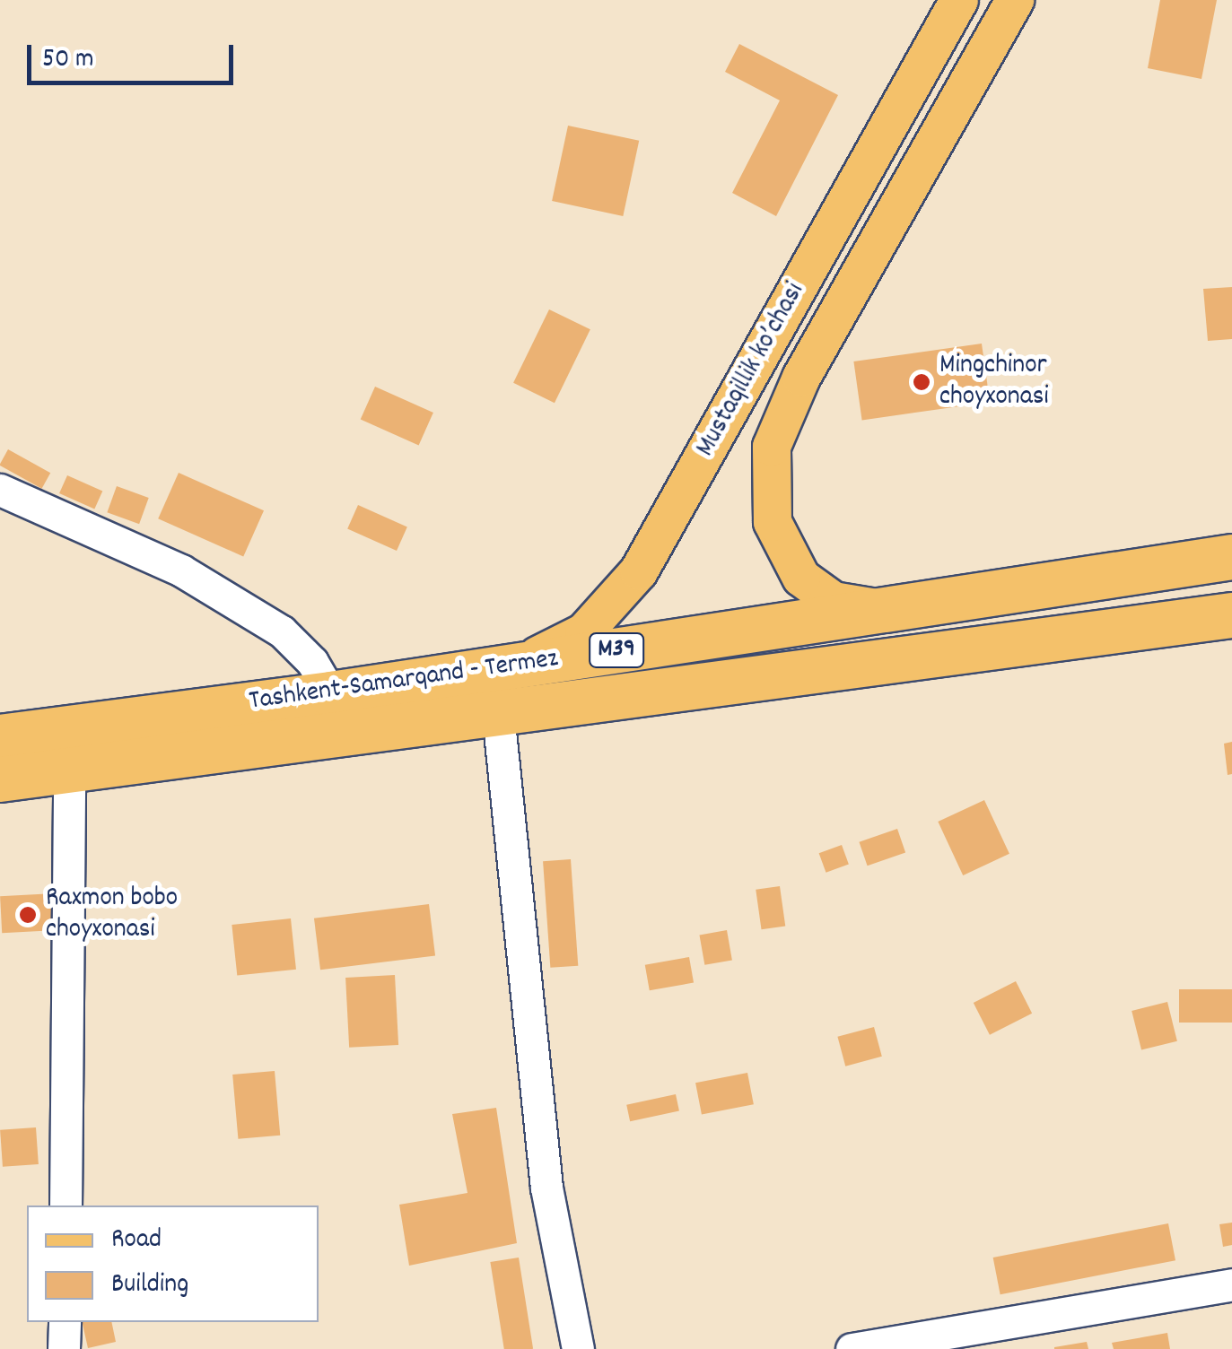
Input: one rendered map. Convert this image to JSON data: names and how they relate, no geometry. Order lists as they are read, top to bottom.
{
  "streets": {
    "highway": ["M39", "Tashkent-Samarqand - Termez"],
    "main road": ["Mustaqillik ko’chasi"]
  },
  "crossings": [
    ["Mustaqillik ko’chasi", "Tashkent-Samarqand - Termez"]
  ],
  "places": ["Mingchinor choyxonasi", "Raxmon bobo choyxonasi"],
  "legend": ["Road", "Building"],
  "scale_bar": "50 m"
}
